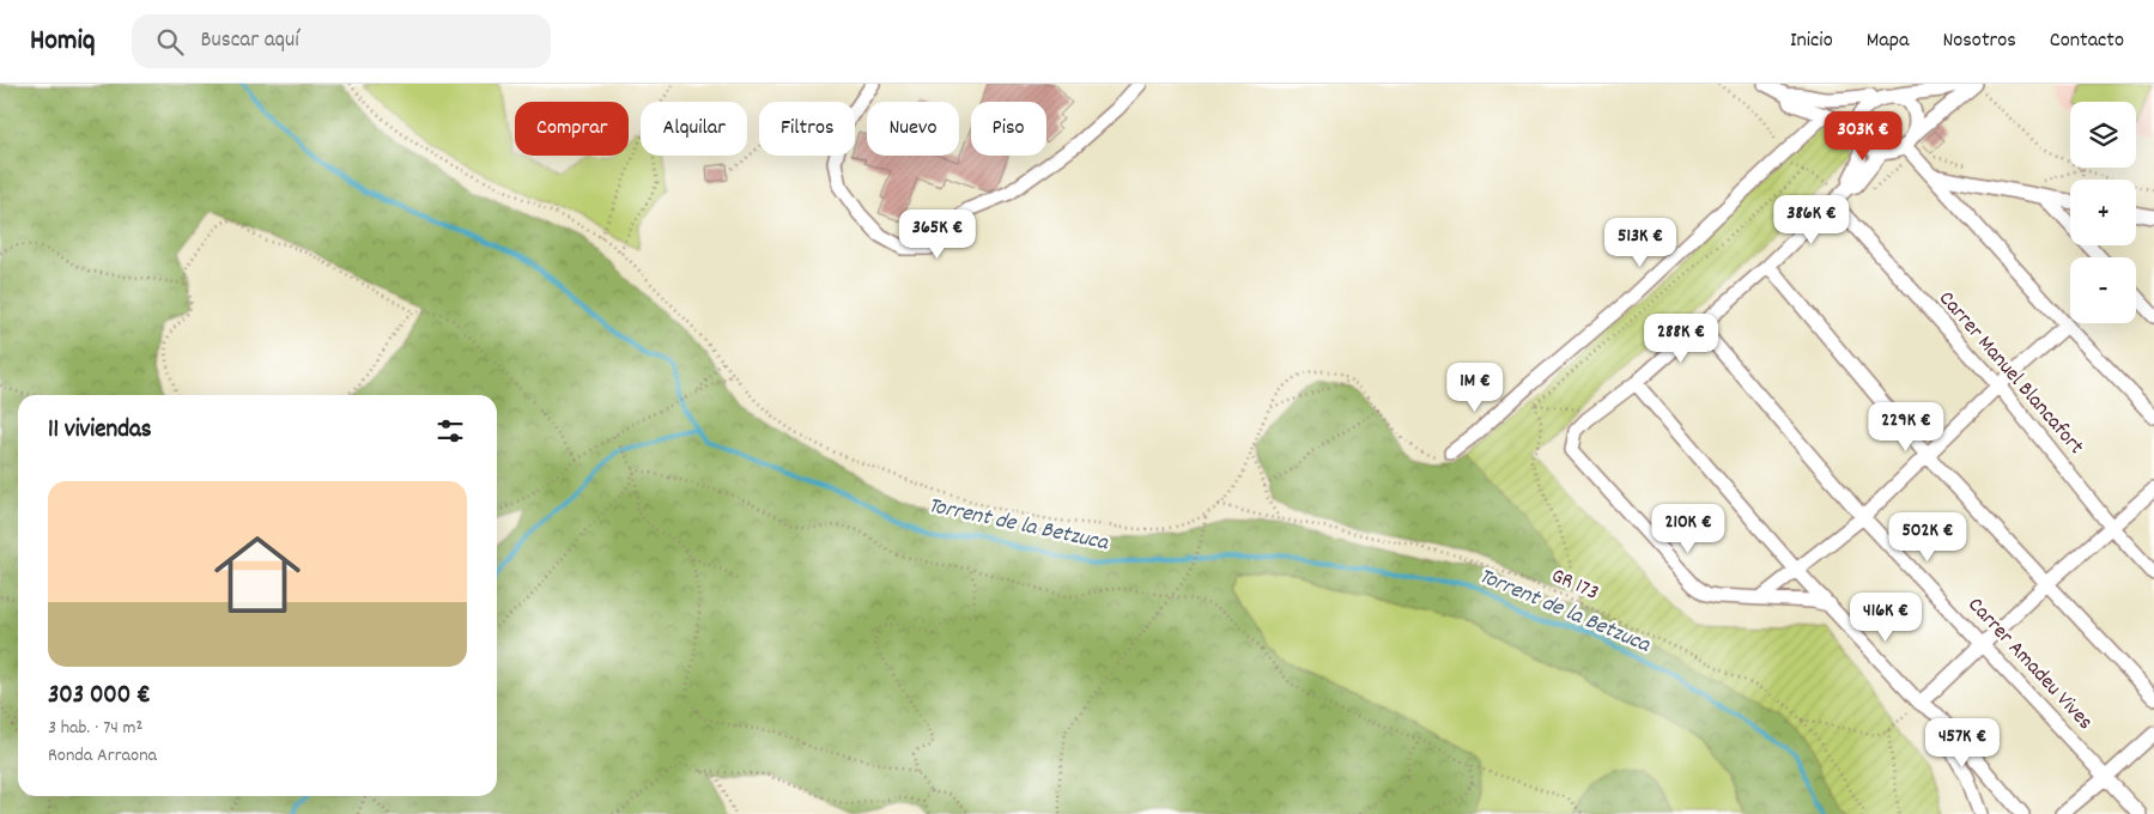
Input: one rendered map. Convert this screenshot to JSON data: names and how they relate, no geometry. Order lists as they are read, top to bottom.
{
  "streets": {
    "street": ["Carrer Manuel Blancafort", "Carrer Amadeu Vives"],
    "path": ["GR 173"]
  },
  "water": ["Torrent de la Betzuca"],
  "page": {
    "header": "Homiq",
    "search": "Buscar aquí",
    "nav": [
      "Inicio",
      "Mapa",
      "Nosotros",
      "Contacto"
    ],
    "map_buttons": ["+", "−"],
    "chip": [
      "Comprar",
      "Alquilar",
      "Filtros",
      "Nuevo",
      "Piso"
    ],
    "price": [
      "303K €",
      "386K €",
      "365K €",
      "513K €",
      "288K €",
      "1M €",
      "229K €",
      "210K €",
      "502K €",
      "416K €",
      "457K €"
    ],
    "heading": "11 viviendas",
    "list": [
      {
        "name": "303 000 €",
        "note": "3 hab. · 74 m² · Ronda Arraona"
      }
    ]
  }
}
